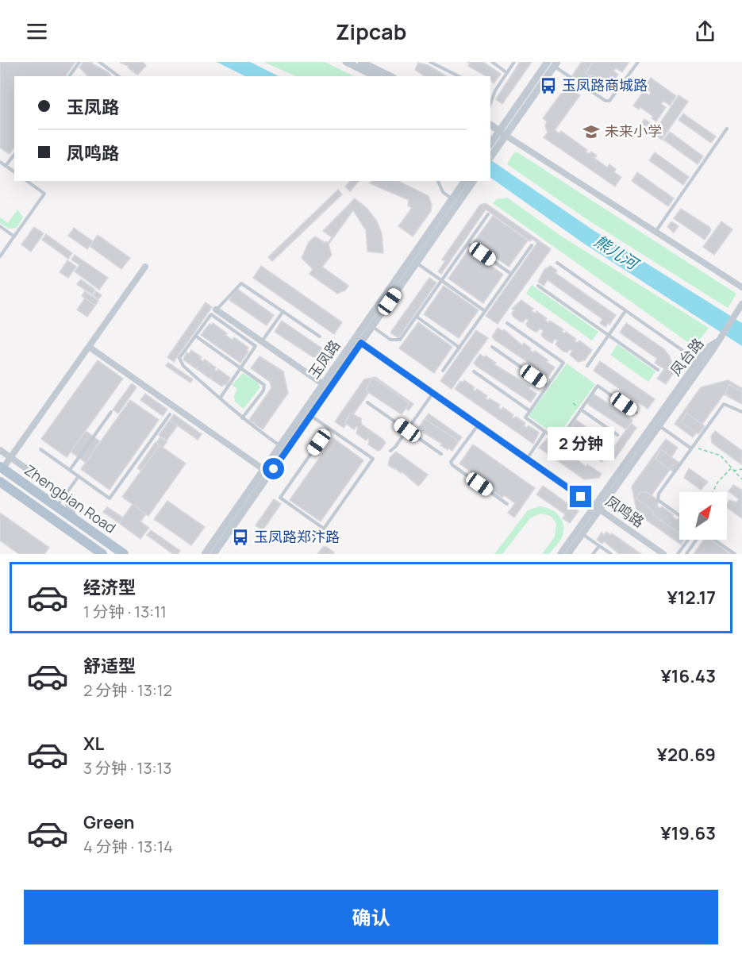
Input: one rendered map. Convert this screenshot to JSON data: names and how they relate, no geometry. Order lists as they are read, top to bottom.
{
  "streets": {
    "main road": ["Zhengbian Road"],
    "street": ["凤台路", "玉凤路", "凤鸣路"]
  },
  "crossings": [
    ["凤台路", "凤鸣路"],
    ["玉凤路", "凤鸣路"]
  ],
  "water": ["熊儿河"],
  "places": {
    "bus stop": ["玉凤路商城路", "玉凤路郑汴路"],
    "school or university": ["未来小学"]
  },
  "north": "top right",
  "page": {
    "header": "Zipcab",
    "banner": ["玉凤路", "凤鸣路"],
    "bubble": "2 分钟",
    "list": [
      {
        "name": "经济型",
        "note": "1 分钟 · 13:11",
        "value": "¥12.17"
      },
      {
        "name": "舒适型",
        "note": "2 分钟 · 13:12",
        "value": "¥16.43"
      },
      {
        "name": "XL",
        "note": "3 分钟 · 13:13",
        "value": "¥20.69"
      },
      {
        "name": "Green",
        "note": "4 分钟 · 13:14",
        "value": "¥19.63"
      }
    ],
    "buttons": "确认"
  }
}
